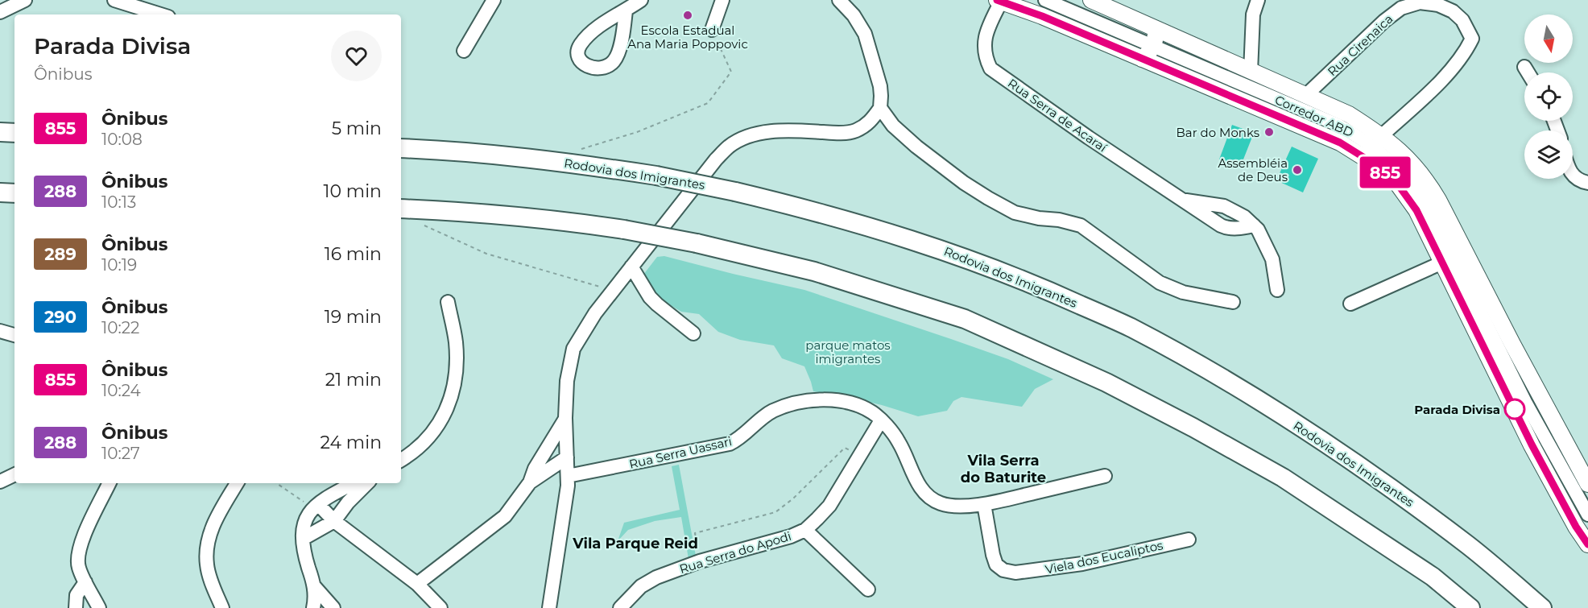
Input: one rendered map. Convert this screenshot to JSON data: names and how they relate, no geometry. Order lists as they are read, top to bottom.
{
  "streets": {
    "highway": ["Rodovia dos Imigrantes"],
    "street": [
      "Rua Cirenaica",
      "Rua Serra de Acaraí",
      "Corredor ABD",
      "Rua Serra Uassari",
      "Rua Serra do Apodi",
      "Viela dos Eucaliptos"
    ]
  },
  "crossings": [
    ["Rua Serra Uassari", "Rua Serra do Apodi"],
    ["Rua Serra Uassari", "Viela dos Eucaliptos"]
  ],
  "districts": ["Vila Serra do Baturite", "Vila Parque Reid"],
  "parks": ["parque matos imigrantes"],
  "places": [
    "Escola Estadual Ana Maria Poppovic",
    "Bar do Monks",
    "Assembléia de Deus",
    "Parada Divisa"
  ],
  "lines": ["bus line 855"],
  "north": "bottom",
  "page": {
    "on_map": "855",
    "heading": ["Parada Divisa", "Ônibus"],
    "list": [
      {
        "mark": "855",
        "name": "Ônibus",
        "note": "10:08",
        "value": "5 min"
      },
      {
        "mark": "288",
        "name": "Ônibus",
        "note": "10:13",
        "value": "10 min"
      },
      {
        "mark": "289",
        "name": "Ônibus",
        "note": "10:19",
        "value": "16 min"
      },
      {
        "mark": "290",
        "name": "Ônibus",
        "note": "10:22",
        "value": "19 min"
      },
      {
        "mark": "855",
        "name": "Ônibus",
        "note": "10:24",
        "value": "21 min"
      },
      {
        "mark": "288",
        "name": "Ônibus",
        "note": "10:27",
        "value": "24 min"
      }
    ]
  }
}
